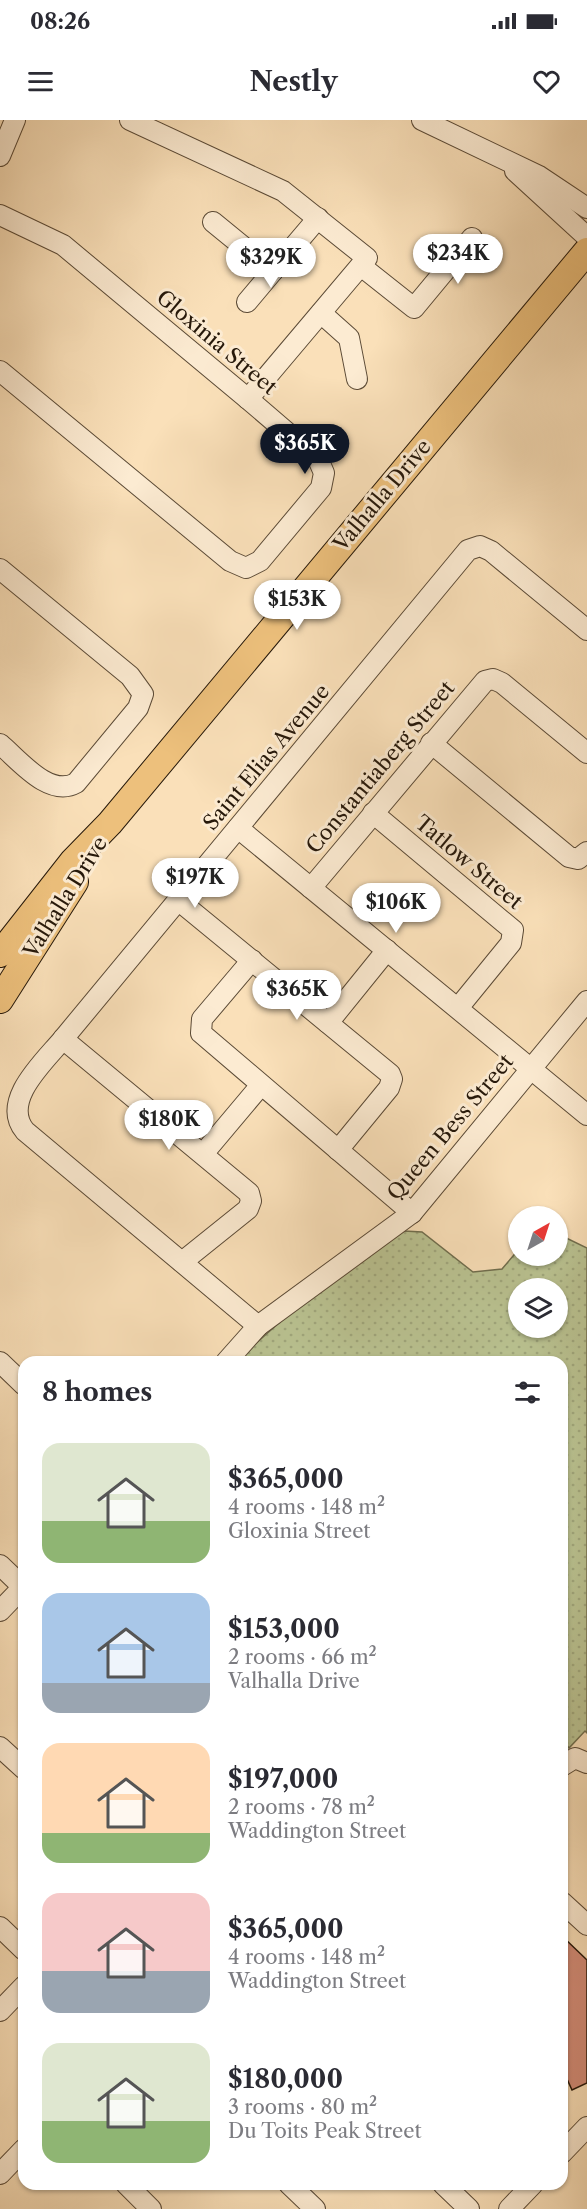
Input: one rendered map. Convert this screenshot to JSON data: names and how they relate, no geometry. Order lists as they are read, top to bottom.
{
  "streets": {
    "main road": ["Valhalla Drive"],
    "street": [
      "Gloxinia Street",
      "Saint Elias Avenue",
      "Constantiaberg Street",
      "Tatlow Street",
      "Queen Bess Street"
    ]
  },
  "crossings": [
    ["Saint Elias Avenue", "Queen Bess Street"],
    ["Constantiaberg Street", "Tatlow Street"]
  ],
  "north": "top right",
  "page": {
    "status": "08:26",
    "header": "Nestly",
    "price": [
      "$234K",
      "$329K",
      "$365K",
      "$153K",
      "$197K",
      "$106K",
      "$365K",
      "$180K"
    ],
    "heading": "8 homes",
    "list": [
      {
        "name": "$365,000",
        "note": "4 rooms · 148 m² · Gloxinia Street"
      },
      {
        "name": "$153,000",
        "note": "2 rooms · 66 m² · Valhalla Drive"
      },
      {
        "name": "$197,000",
        "note": "2 rooms · 78 m² · Waddington Street"
      },
      {
        "name": "$365,000",
        "note": "4 rooms · 148 m² · Waddington Street"
      },
      {
        "name": "$180,000",
        "note": "3 rooms · 80 m² · Du Toits Peak Street"
      }
    ]
  }
}
